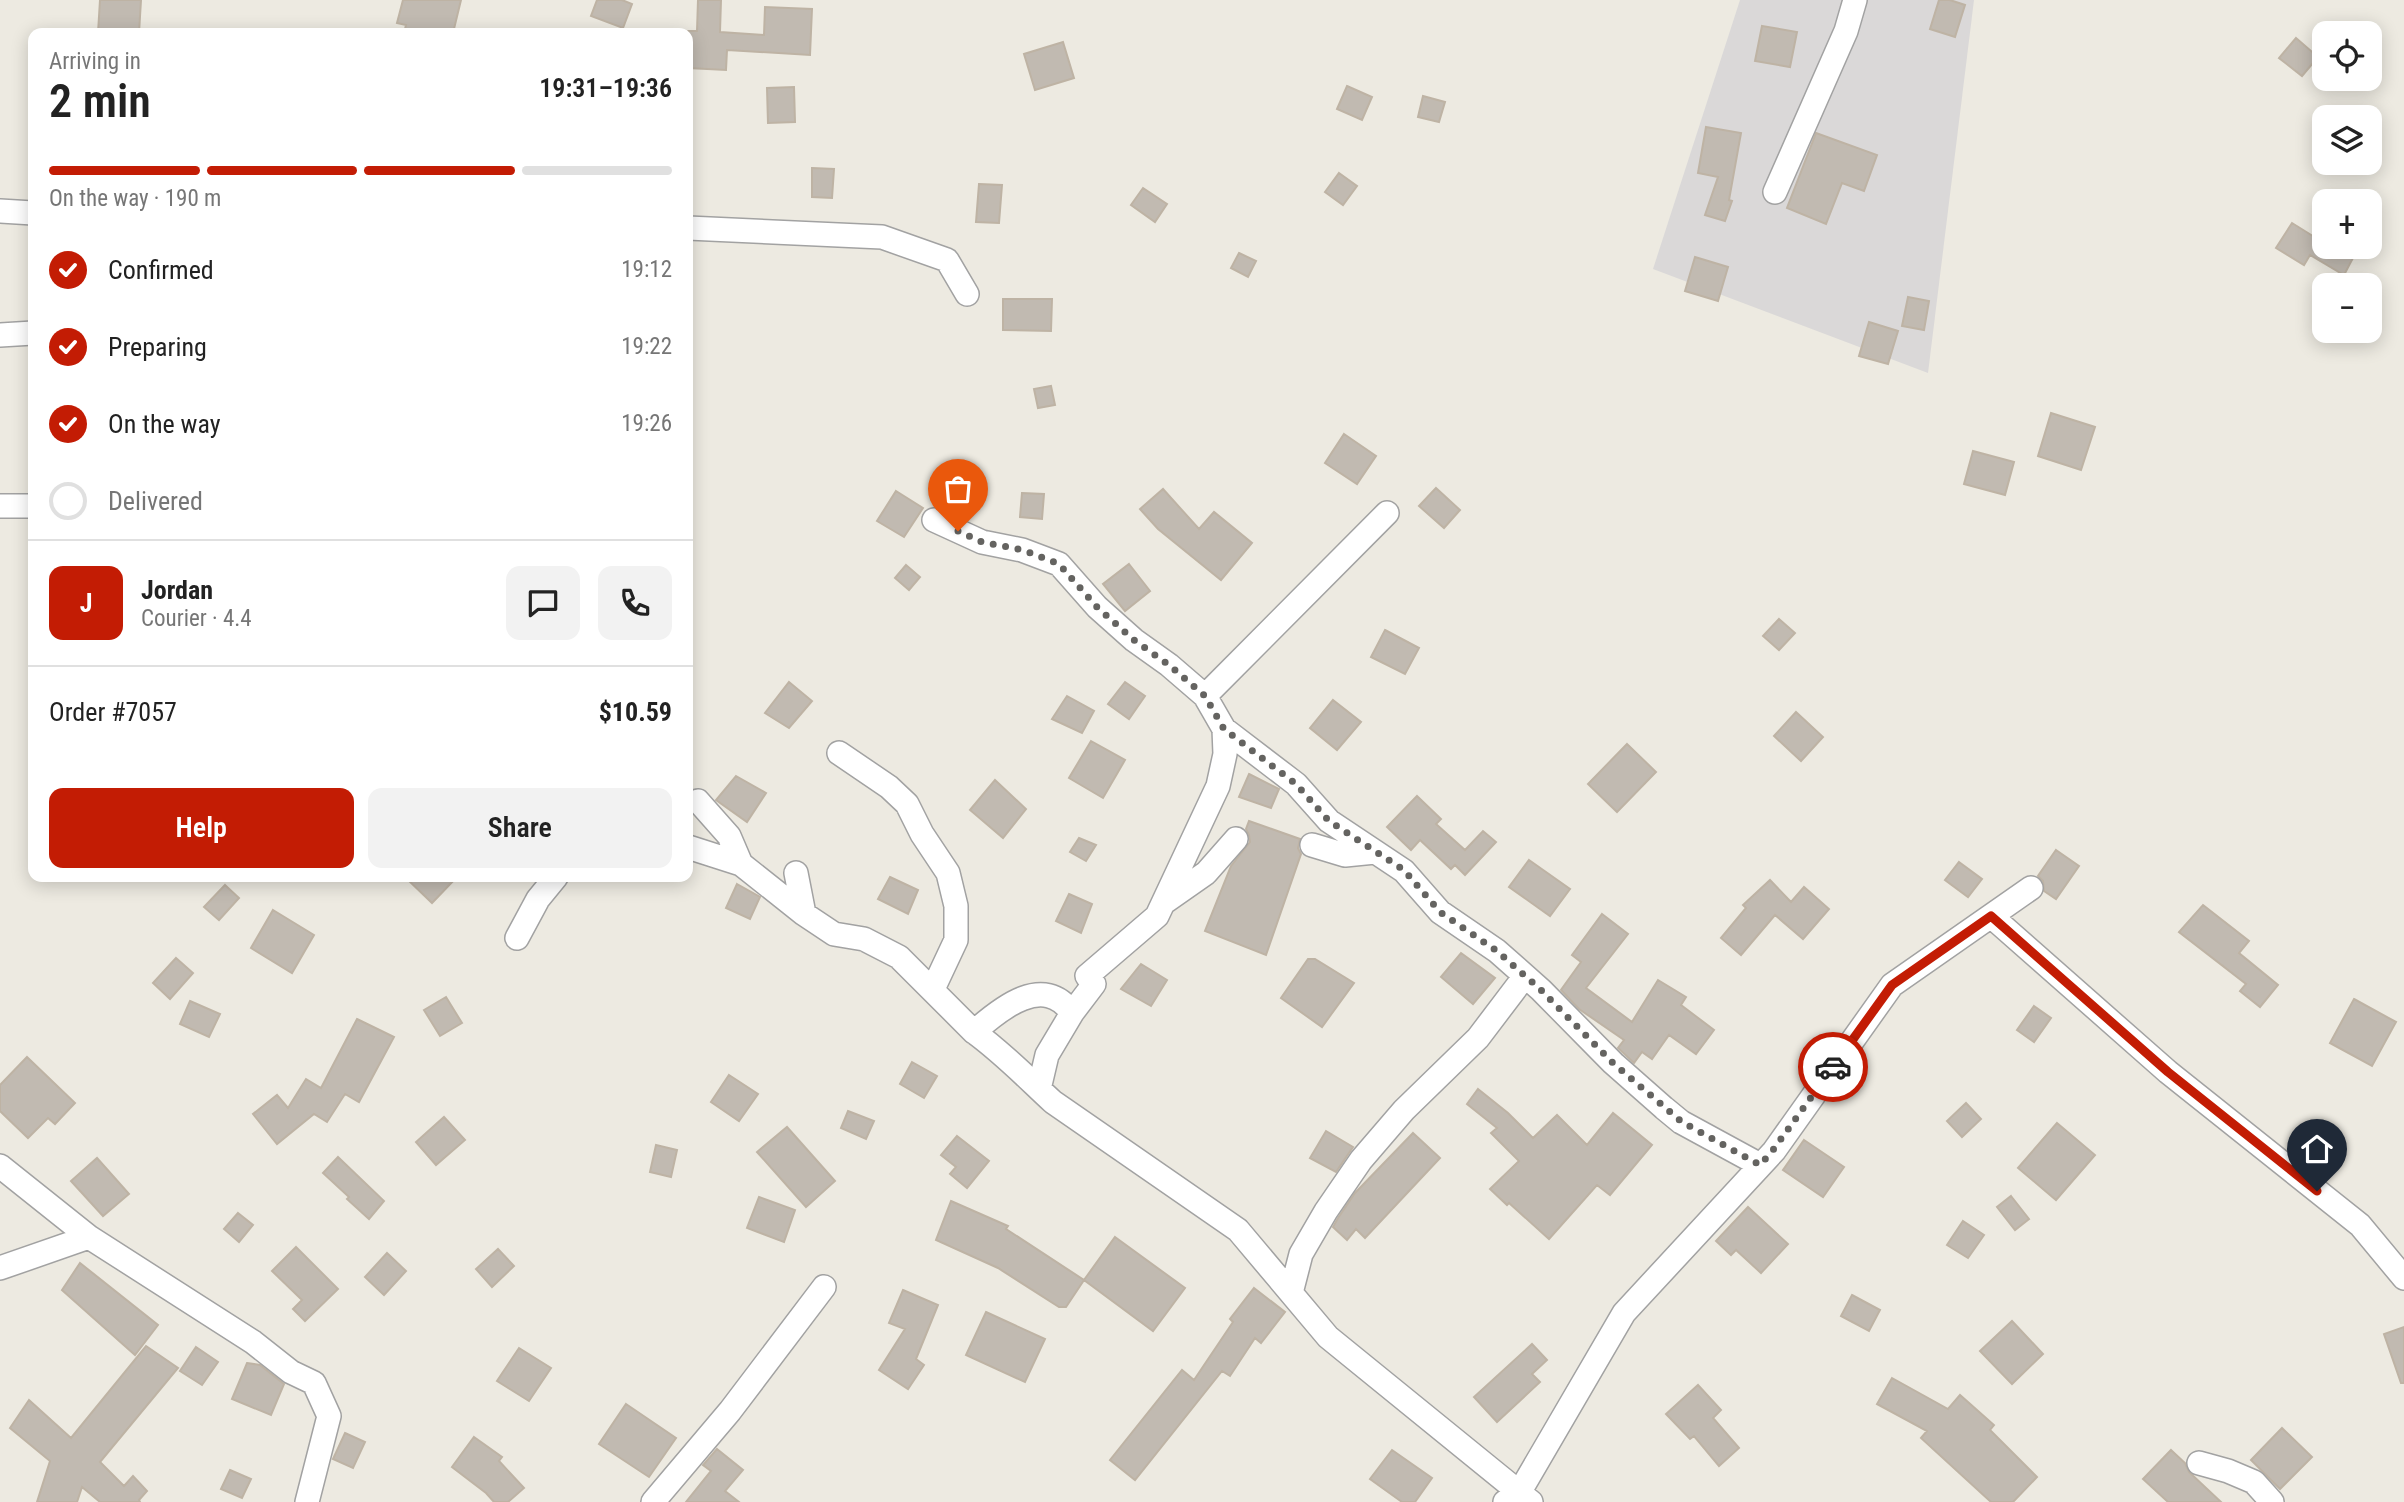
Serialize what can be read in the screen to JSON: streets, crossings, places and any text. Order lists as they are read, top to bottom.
{
  "page": {
    "map_buttons": ["+", "−"],
    "heading": ["2 min", "Arriving in", "19:31–19:36"],
    "panel": [
      "Jordan",
      "Courier · 4.4",
      "Order #7057",
      "$10.59"
    ],
    "bar": "On the way · 190 m",
    "list": [
      ["Confirmed", "19:12"],
      ["Preparing", "19:22"],
      ["On the way", "19:26"],
      "Delivered"
    ],
    "round": "J",
    "buttons": ["Help", "Share"]
  }
}
